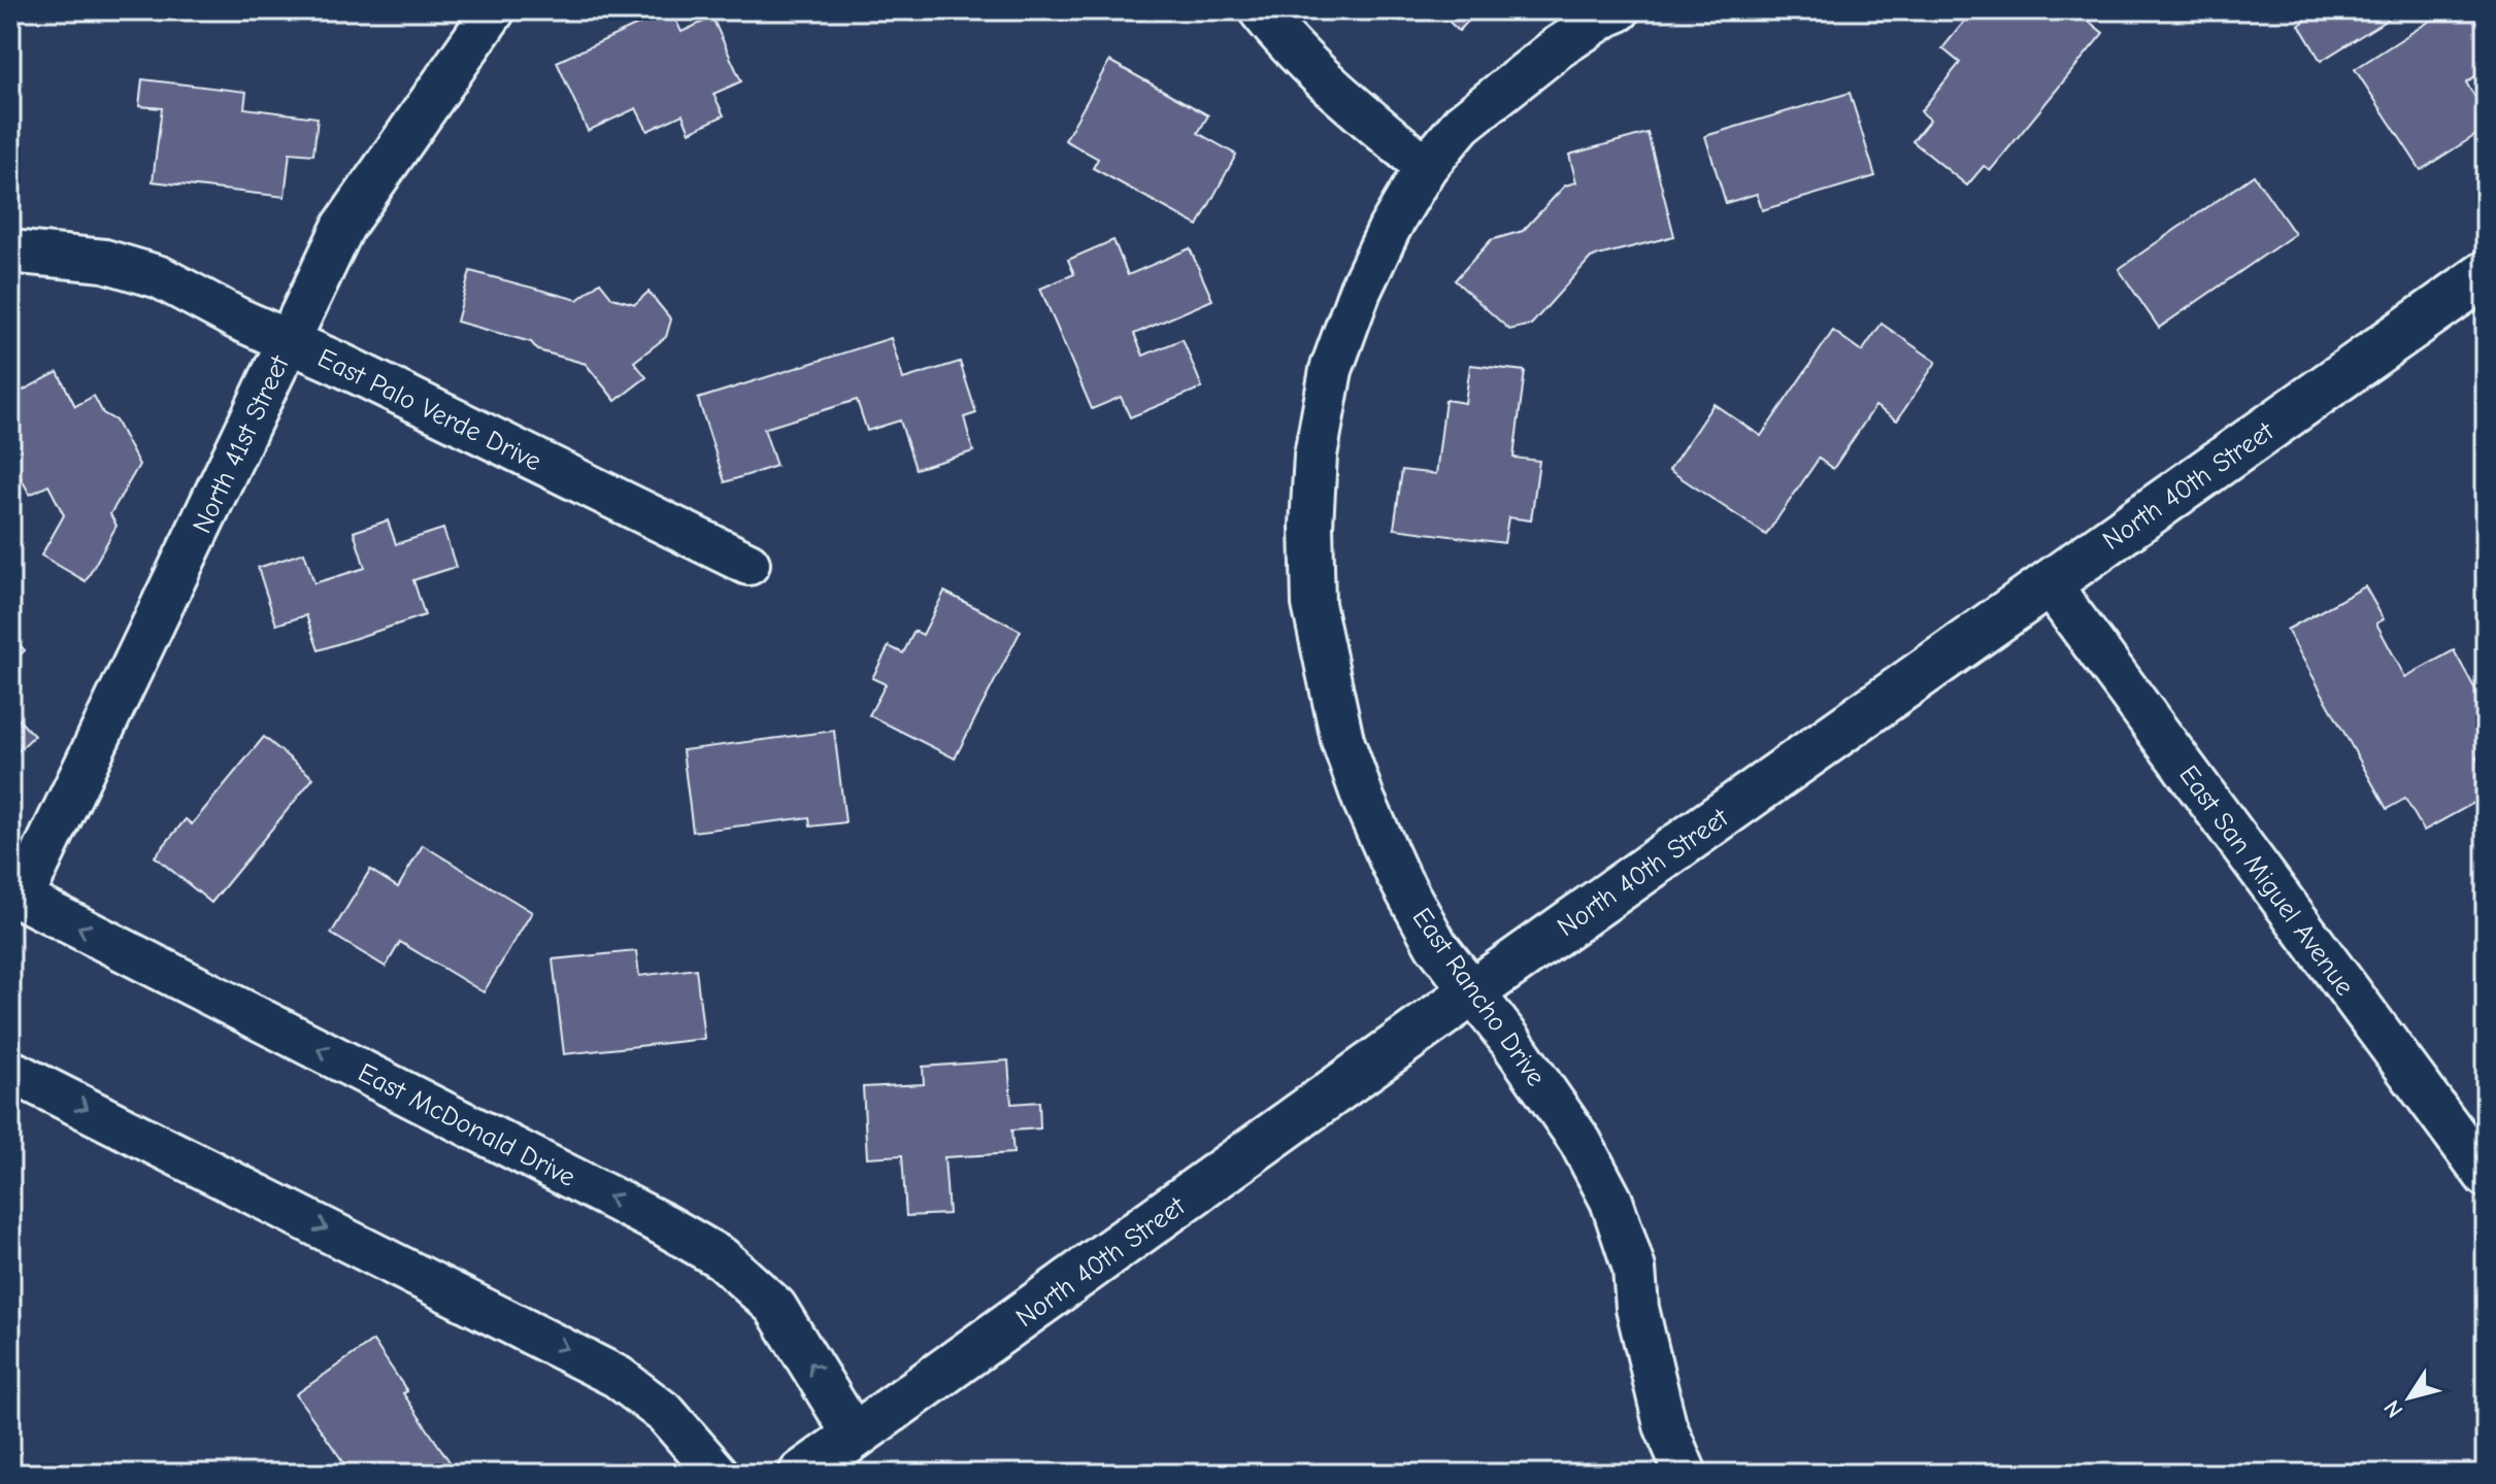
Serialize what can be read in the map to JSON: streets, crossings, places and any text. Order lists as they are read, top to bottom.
{
  "streets": {
    "street": [
      "East Palo Verde Drive",
      "North 41st Street",
      "North 40th Street",
      "East San Miguel Avenue",
      "East Rancho Drive",
      "East McDonald Drive"
    ]
  },
  "crossings": [
    ["East Palo Verde Drive", "North 41st Street"],
    ["North 41st Street", "East McDonald Drive"],
    ["North 40th Street", "East San Miguel Avenue"],
    ["North 40th Street", "East Rancho Drive"],
    ["North 40th Street", "East McDonald Drive"]
  ],
  "north": "bottom left"
}
